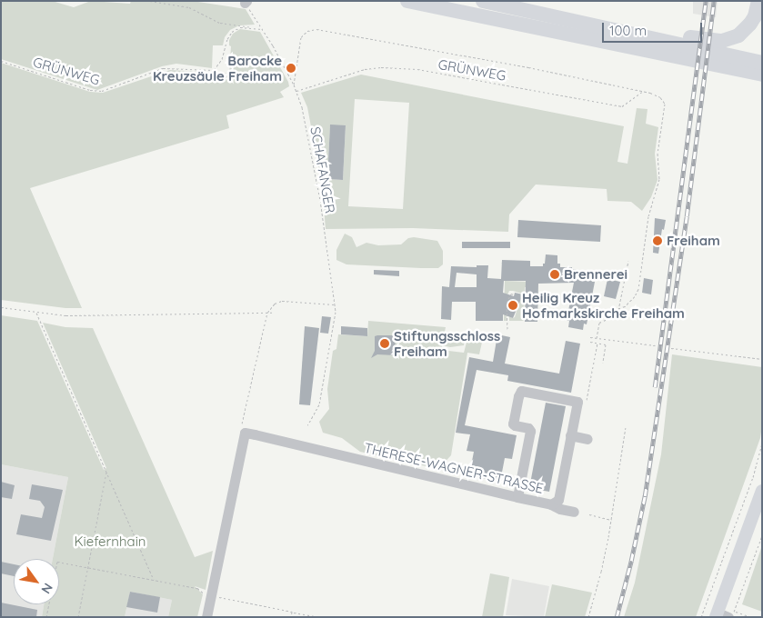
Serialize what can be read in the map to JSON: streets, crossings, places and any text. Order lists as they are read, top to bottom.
{
  "streets": {
    "street": ["THERESE-WAGNER-STRASSE"],
    "path": ["GRÜNWEG", "SCHAFANGER"]
  },
  "crossings": [
    ["GRÜNWEG", "SCHAFANGER"]
  ],
  "parks": ["Kiefernhain"],
  "places": [
    "Barocke Kreuzsäule Freiham",
    "Freiham",
    "Brennerei",
    "Heilig Kreuz Hofmarkskirche Freiham",
    "Stiftungsschloss Freiham"
  ],
  "scale_bar": "100 m",
  "north": "bottom right"
}
